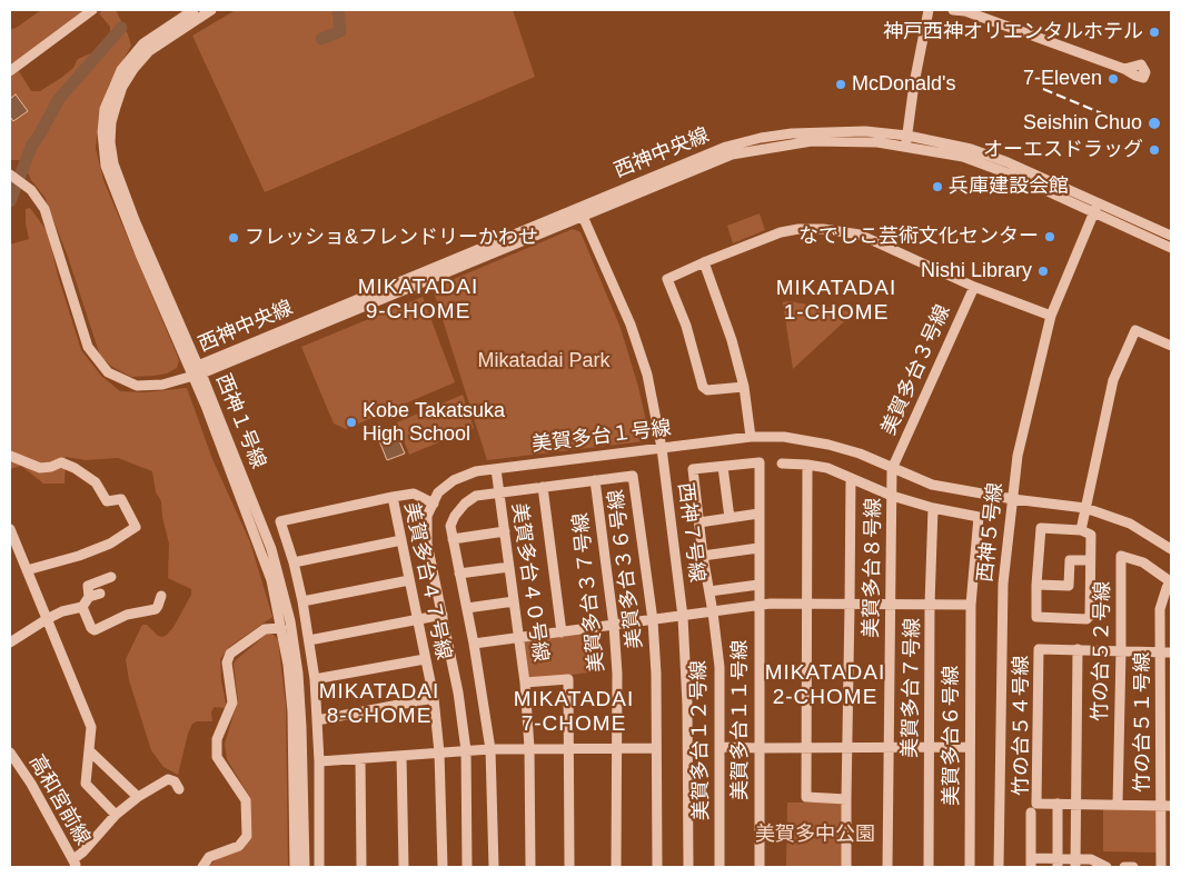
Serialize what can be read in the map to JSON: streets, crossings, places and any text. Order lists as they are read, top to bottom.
{
  "streets": {
    "street": [
      "西神中央線",
      "美賀多台３号線",
      "西神１号線",
      "美賀多台１号線",
      "西神７号線",
      "西神５号線",
      "美賀多台８号線",
      "美賀多台３６号線",
      "美賀多台４７号線",
      "美賀多台４０号線",
      "美賀多台３７号線",
      "竹の台５２号線",
      "美賀多台７号線",
      "美賀多台１１号線",
      "竹の台５１号線",
      "竹の台５４号線",
      "美賀多台６号線",
      "美賀多台１２号線",
      "高和宮前線"
    ]
  },
  "crossings": [
    ["西神中央線", "西神１号線"],
    ["西神中央線", "西神７号線"],
    ["西神中央線", "西神５号線"],
    ["美賀多台３号線", "美賀多台１号線"],
    ["美賀多台３号線", "美賀多台８号線"],
    ["美賀多台１号線", "西神７号線"],
    ["美賀多台１号線", "西神５号線"],
    ["美賀多台１号線", "美賀多台８号線"],
    ["美賀多台１号線", "美賀多台４０号線"],
    ["美賀多台８号線", "美賀多台６号線"],
    ["美賀多台３６号線", "美賀多台４０号線"],
    ["美賀多台３６号線", "美賀多台３７号線"],
    ["竹の台５２号線", "竹の台５１号線"],
    ["竹の台５２号線", "竹の台５４号線"],
    ["美賀多台７号線", "美賀多台６号線"],
    ["美賀多台１１号線", "美賀多台１２号線"],
    ["竹の台５１号線", "竹の台５４号線"]
  ],
  "districts": [
    "MIKATADAI 9-CHOME",
    "MIKATADAI 1-CHOME",
    "MIKATADAI 2-CHOME",
    "MIKATADAI 8-CHOME",
    "MIKATADAI 7-CHOME"
  ],
  "parks": ["Mikatadai Park", "美賀多中公園"],
  "places": [
    "神戸西神オリエンタルホテル",
    "7-Eleven",
    "McDonald's",
    "Seishin Chuo",
    "オーエスドラッグ",
    "兵庫建設会館",
    "なでしこ芸術文化センター",
    "フレッショ&フレンドリーかわせ",
    "Nishi Library",
    "Kobe Takatsuka High School"
  ]
}
